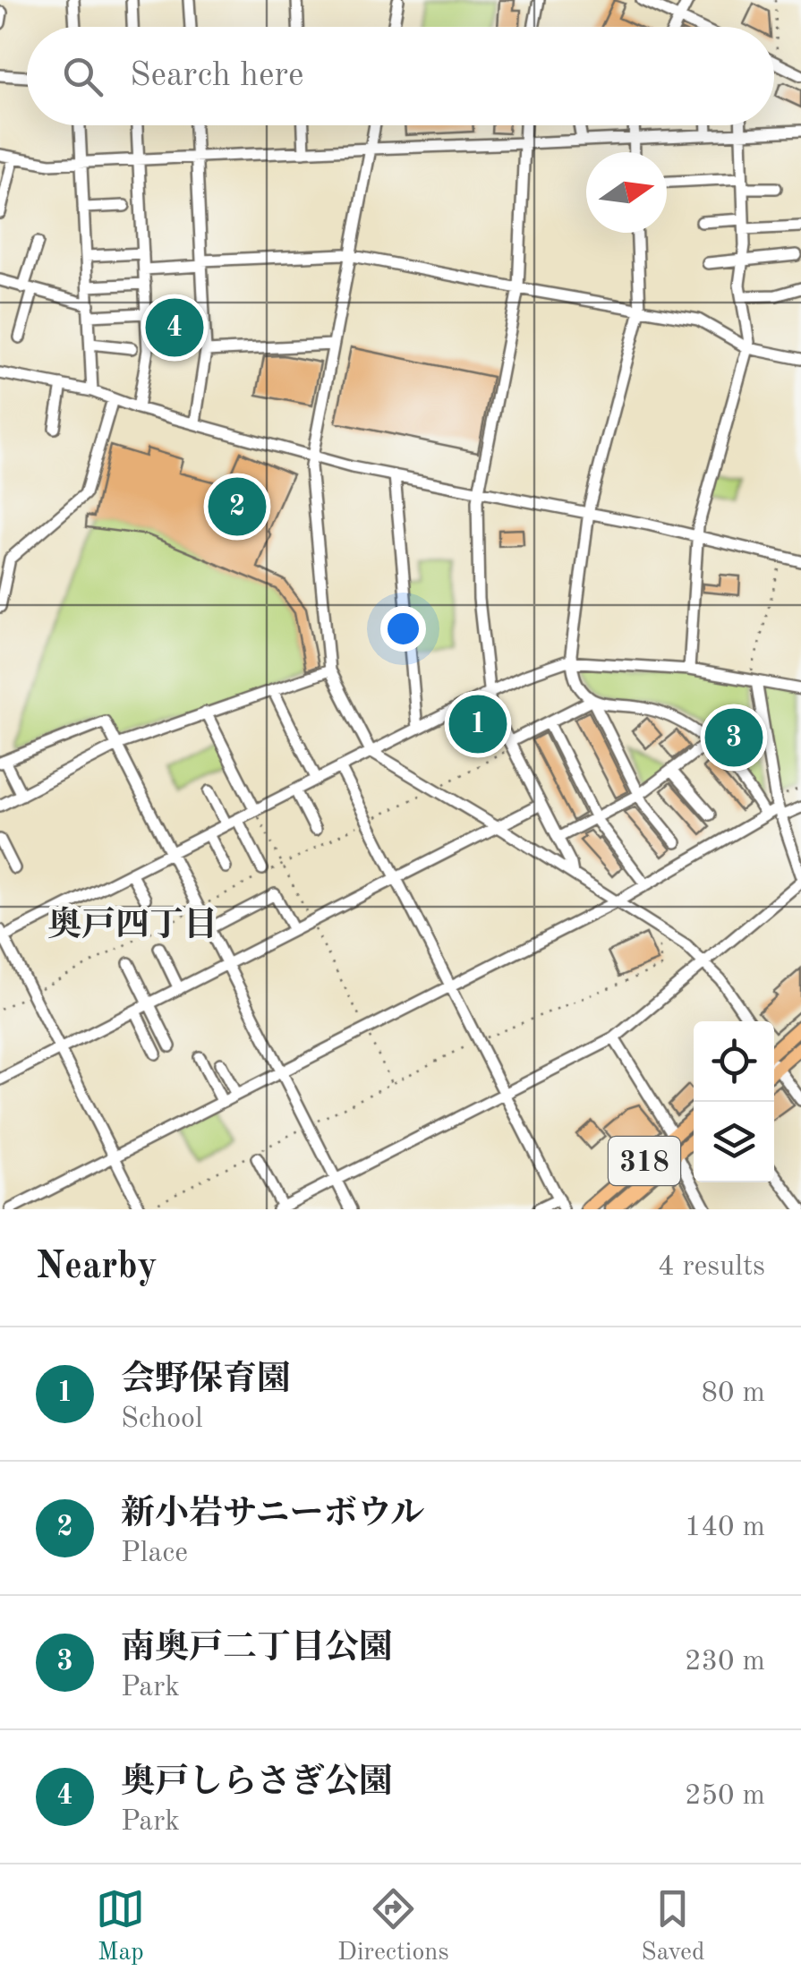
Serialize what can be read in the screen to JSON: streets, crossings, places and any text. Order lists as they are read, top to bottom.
{
  "streets": {
    "main road": ["318"]
  },
  "districts": ["奥戸四丁目"],
  "north": "right",
  "page": {
    "search": "Search here",
    "pins": [
      "4",
      "2",
      "1",
      "3"
    ],
    "heading": ["Nearby", "4 results"],
    "list": [
      {
        "mark": "1",
        "name": "会野保育園",
        "note": "School",
        "value": "80 m"
      },
      {
        "mark": "2",
        "name": "新小岩サニーボウル",
        "note": "Place",
        "value": "140 m"
      },
      {
        "mark": "3",
        "name": "南奥戸二丁目公園",
        "note": "Park",
        "value": "230 m"
      },
      {
        "mark": "4",
        "name": "奥戸しらさぎ公園",
        "note": "Park",
        "value": "250 m"
      }
    ],
    "nav": ["Map", "Directions", "Saved"]
  }
}
